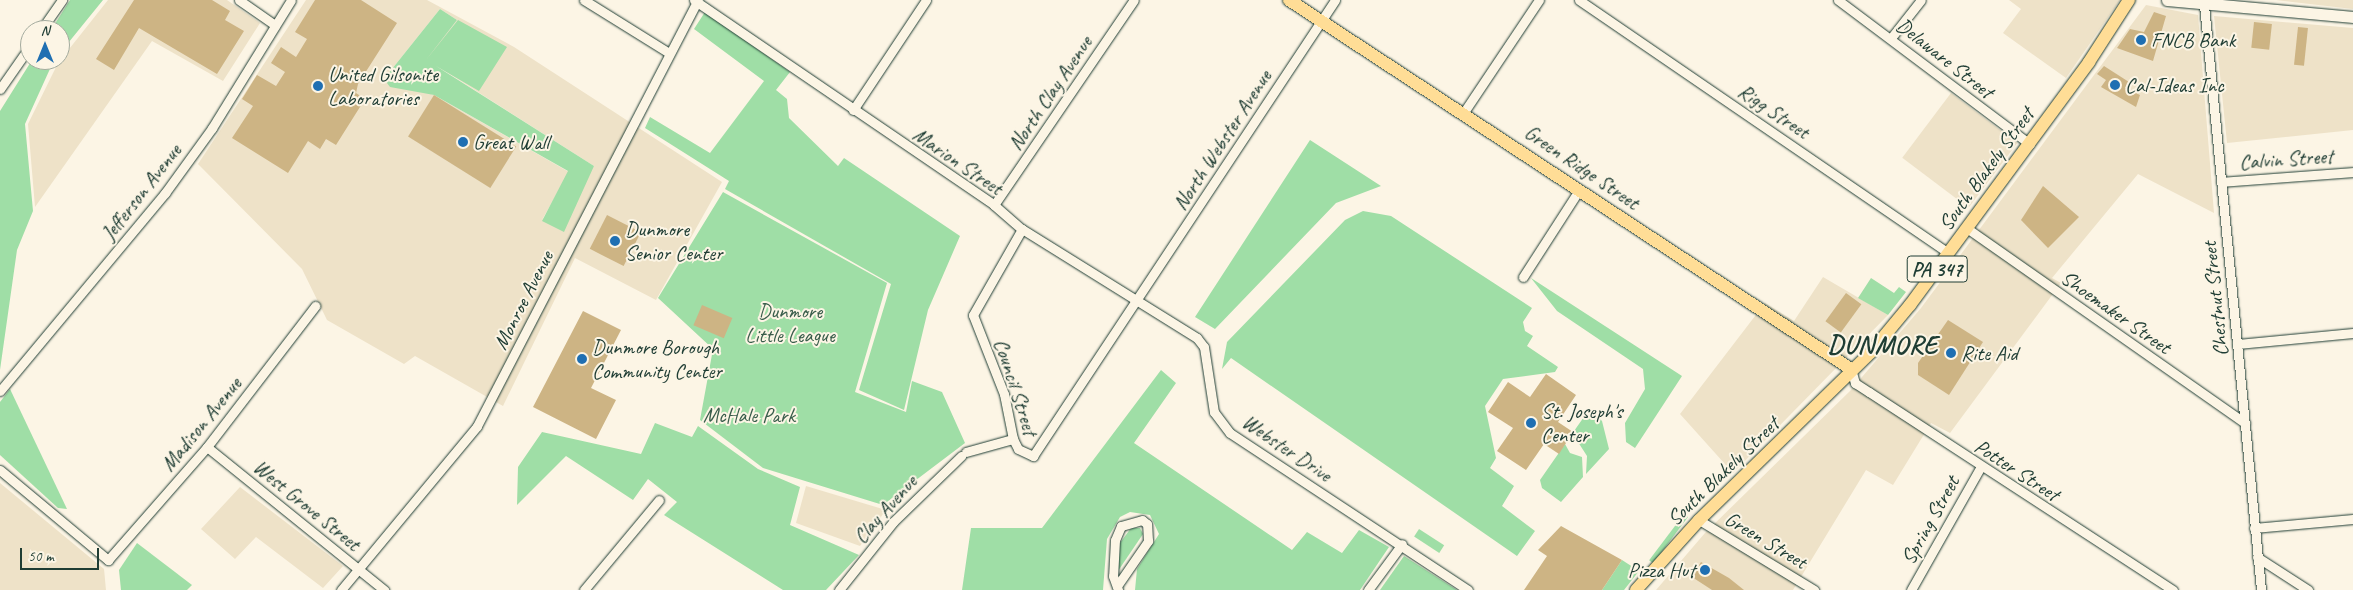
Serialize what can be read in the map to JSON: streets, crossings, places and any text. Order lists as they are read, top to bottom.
{
  "streets": {
    "main road": ["Green Ridge Street", "South Blakely Street", "PA 347"],
    "street": [
      "Delaware Street",
      "North Clay Avenue",
      "Rigg Street",
      "North Webster Avenue",
      "Calvin Street",
      "Marion Street",
      "Jefferson Avenue",
      "Chestnut Street",
      "Monroe Avenue",
      "Shoemaker Street",
      "Council Street",
      "Madison Avenue",
      "Webster Drive",
      "Potter Street",
      "West Grove Street",
      "Clay Avenue",
      "Spring Street",
      "Green Street"
    ]
  },
  "crossings": [
    ["Delaware Street", "South Blakely Street"],
    ["North Clay Avenue", "Marion Street"],
    ["Rigg Street", "South Blakely Street"],
    ["North Webster Avenue", "Marion Street"],
    ["North Webster Avenue", "Green Ridge Street"],
    ["North Webster Avenue", "Council Street"],
    ["Calvin Street", "Chestnut Street"],
    ["Marion Street", "Monroe Avenue"],
    ["Marion Street", "Council Street"],
    ["Marion Street", "Webster Drive"],
    ["Green Ridge Street", "South Blakely Street"],
    ["Green Ridge Street", "Potter Street"],
    ["South Blakely Street", "Shoemaker Street"],
    ["South Blakely Street", "Potter Street"],
    ["South Blakely Street", "Green Street"],
    ["Chestnut Street", "Shoemaker Street"],
    ["Monroe Avenue", "West Grove Street"],
    ["Council Street", "Clay Avenue"],
    ["Madison Avenue", "West Grove Street"],
    ["Potter Street", "Spring Street"]
  ],
  "districts": ["DUNMORE"],
  "parks": ["Dunmore Little League", "McHale Park"],
  "places": [
    "FNCB Bank",
    "Cal-Ideas Inc",
    "United Gilsonite Laboratories",
    "Great Wall",
    "Dunmore Senior Center",
    "Rite Aid",
    "Dunmore Borough Community Center",
    "St. Joseph's Center",
    "Pizza Hut"
  ],
  "scale_bar": "50 m",
  "north": "top"
}
